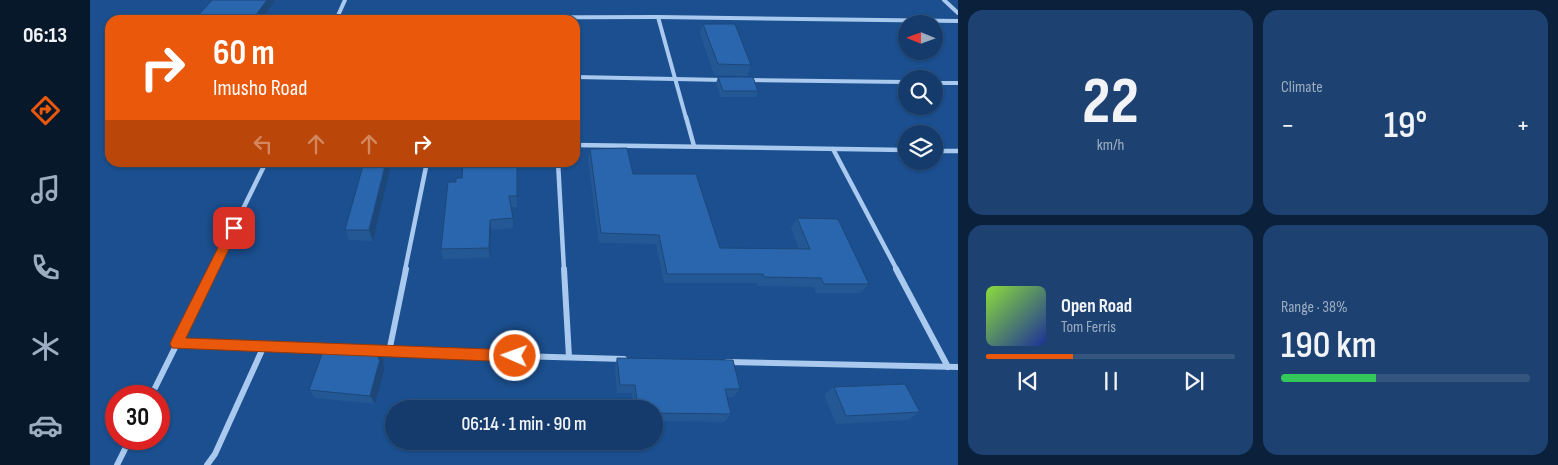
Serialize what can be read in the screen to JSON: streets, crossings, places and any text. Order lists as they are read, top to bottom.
{
  "north": "left",
  "page": {
    "tabs": "06:13",
    "tile": [
      ["22", "km/h"],
      "Climate",
      ["Range · 38%", "190 km"]
    ],
    "turn": ["60 m", "Imusho Road"],
    "heat": ["−", "19°", "+"],
    "song": ["Open Road", "Tom Ferris"],
    "limit": "30",
    "trip": "06:14 · 1 min · 90 m"
  }
}
